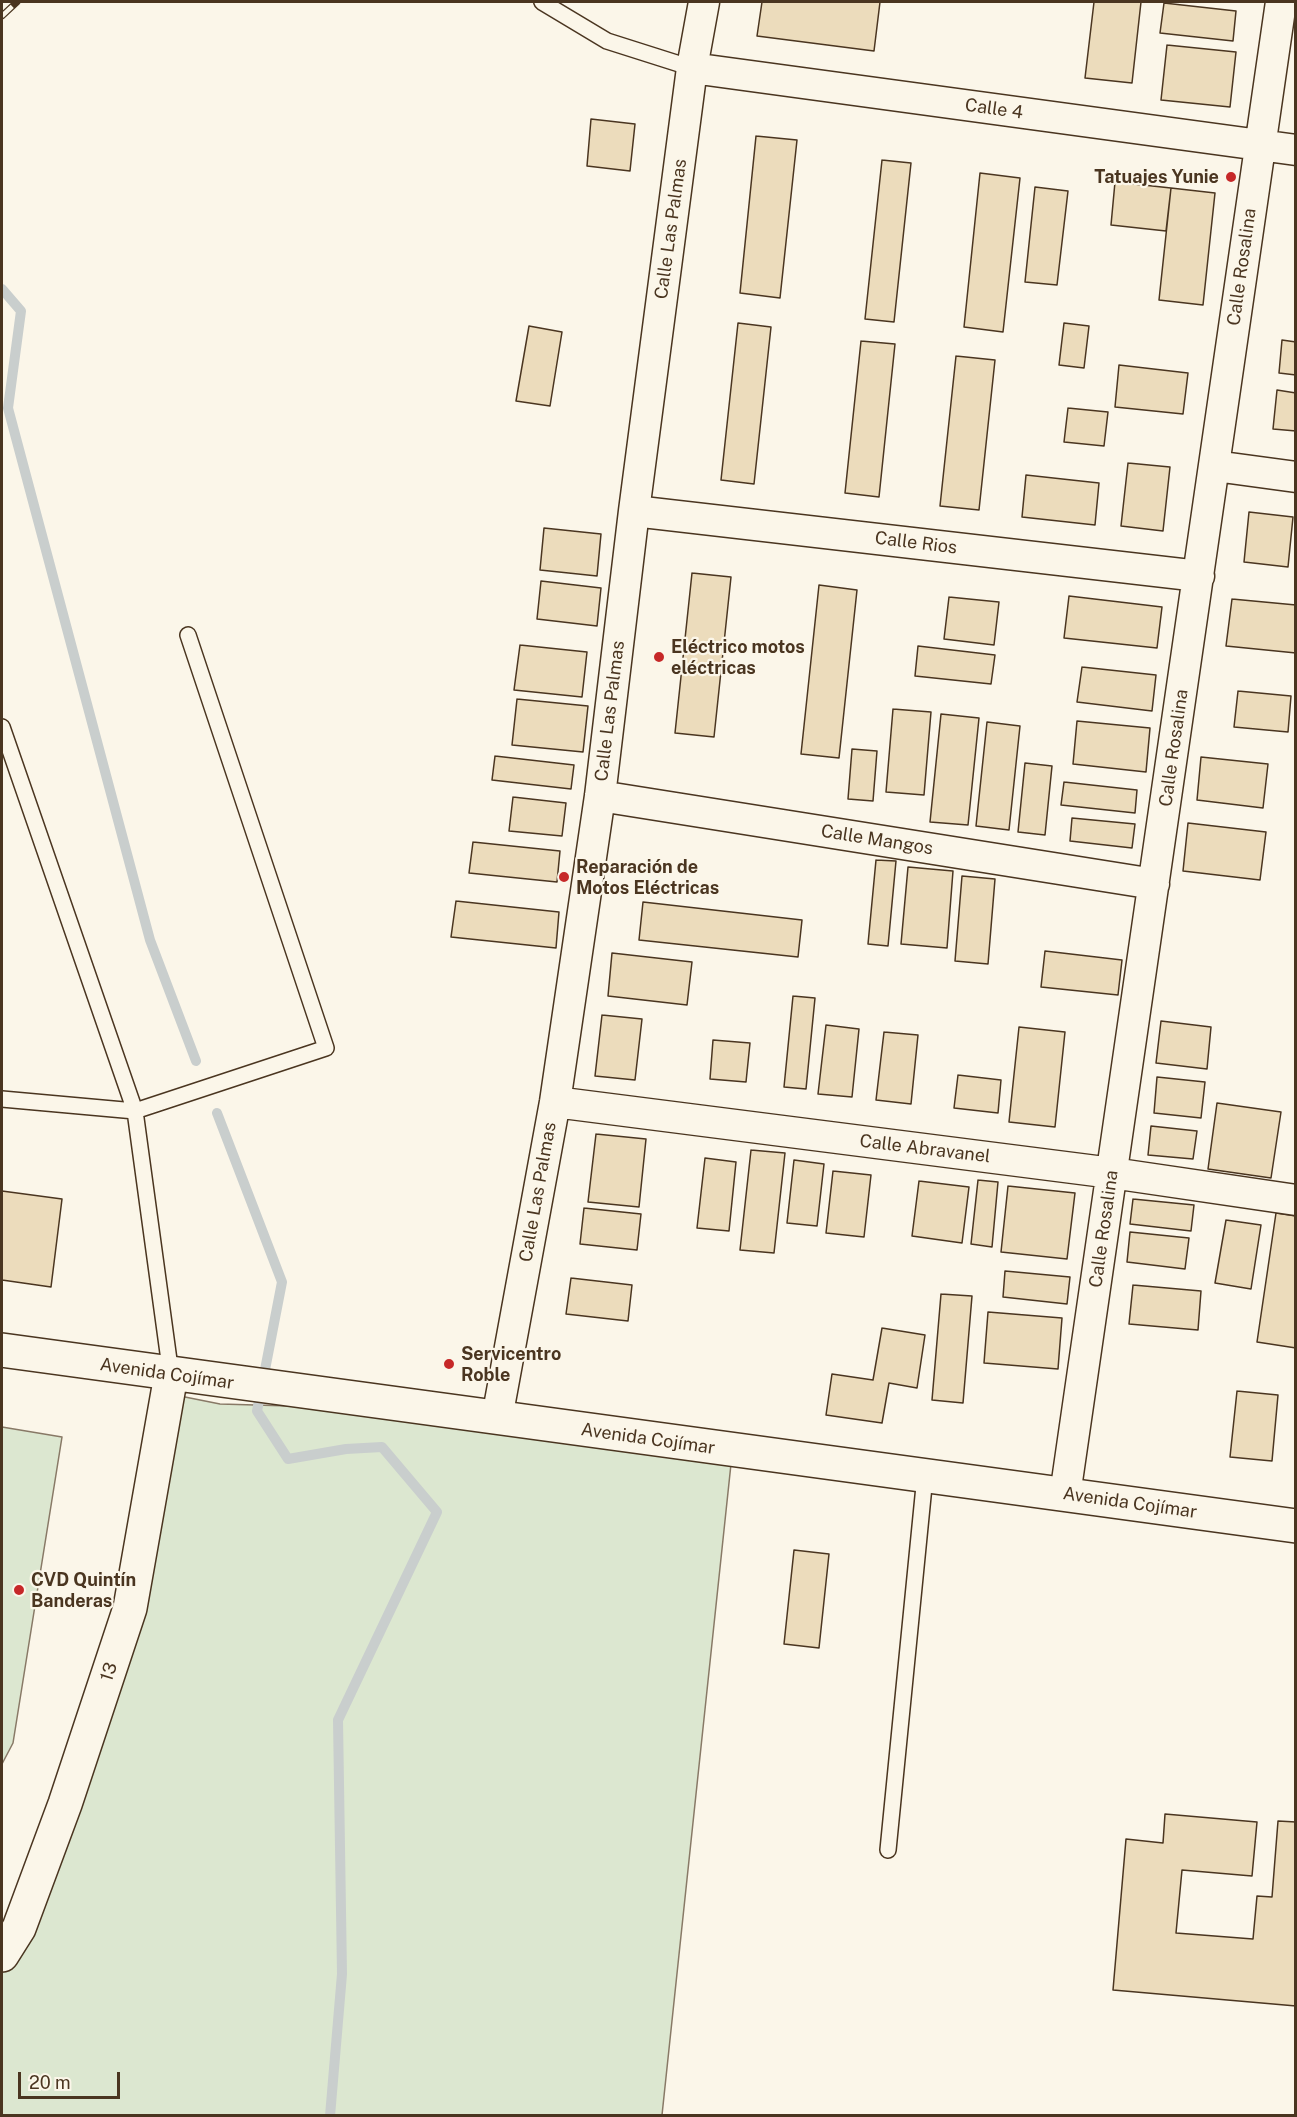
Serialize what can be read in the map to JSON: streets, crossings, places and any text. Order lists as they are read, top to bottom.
{
  "streets": {
    "main road": ["Avenida Cojímar", "13"],
    "street": [
      "Calle 4",
      "Calle Las Palmas",
      "Calle Rosalina",
      "Calle Rios",
      "Calle Mangos",
      "Calle Abravanel"
    ]
  },
  "crossings": [
    ["Calle 4", "Calle Las Palmas"],
    ["Calle 4", "Calle Rosalina"],
    ["Calle Las Palmas", "Calle Rios"],
    ["Calle Las Palmas", "Calle Mangos"],
    ["Calle Las Palmas", "Calle Abravanel"],
    ["Calle Las Palmas", "Avenida Cojímar"],
    ["Calle Rosalina", "Calle Rios"],
    ["Calle Rosalina", "Calle Mangos"],
    ["Calle Rosalina", "Calle Abravanel"],
    ["Calle Rosalina", "Avenida Cojímar"],
    ["Avenida Cojímar", "13"]
  ],
  "places": [
    "Tatuajes Yunie",
    "Eléctrico motos eléctricas",
    "Reparación de Motos Eléctricas",
    "Servicentro Roble",
    "CVD Quintín Banderas"
  ],
  "scale_bar": "20 m"
}
